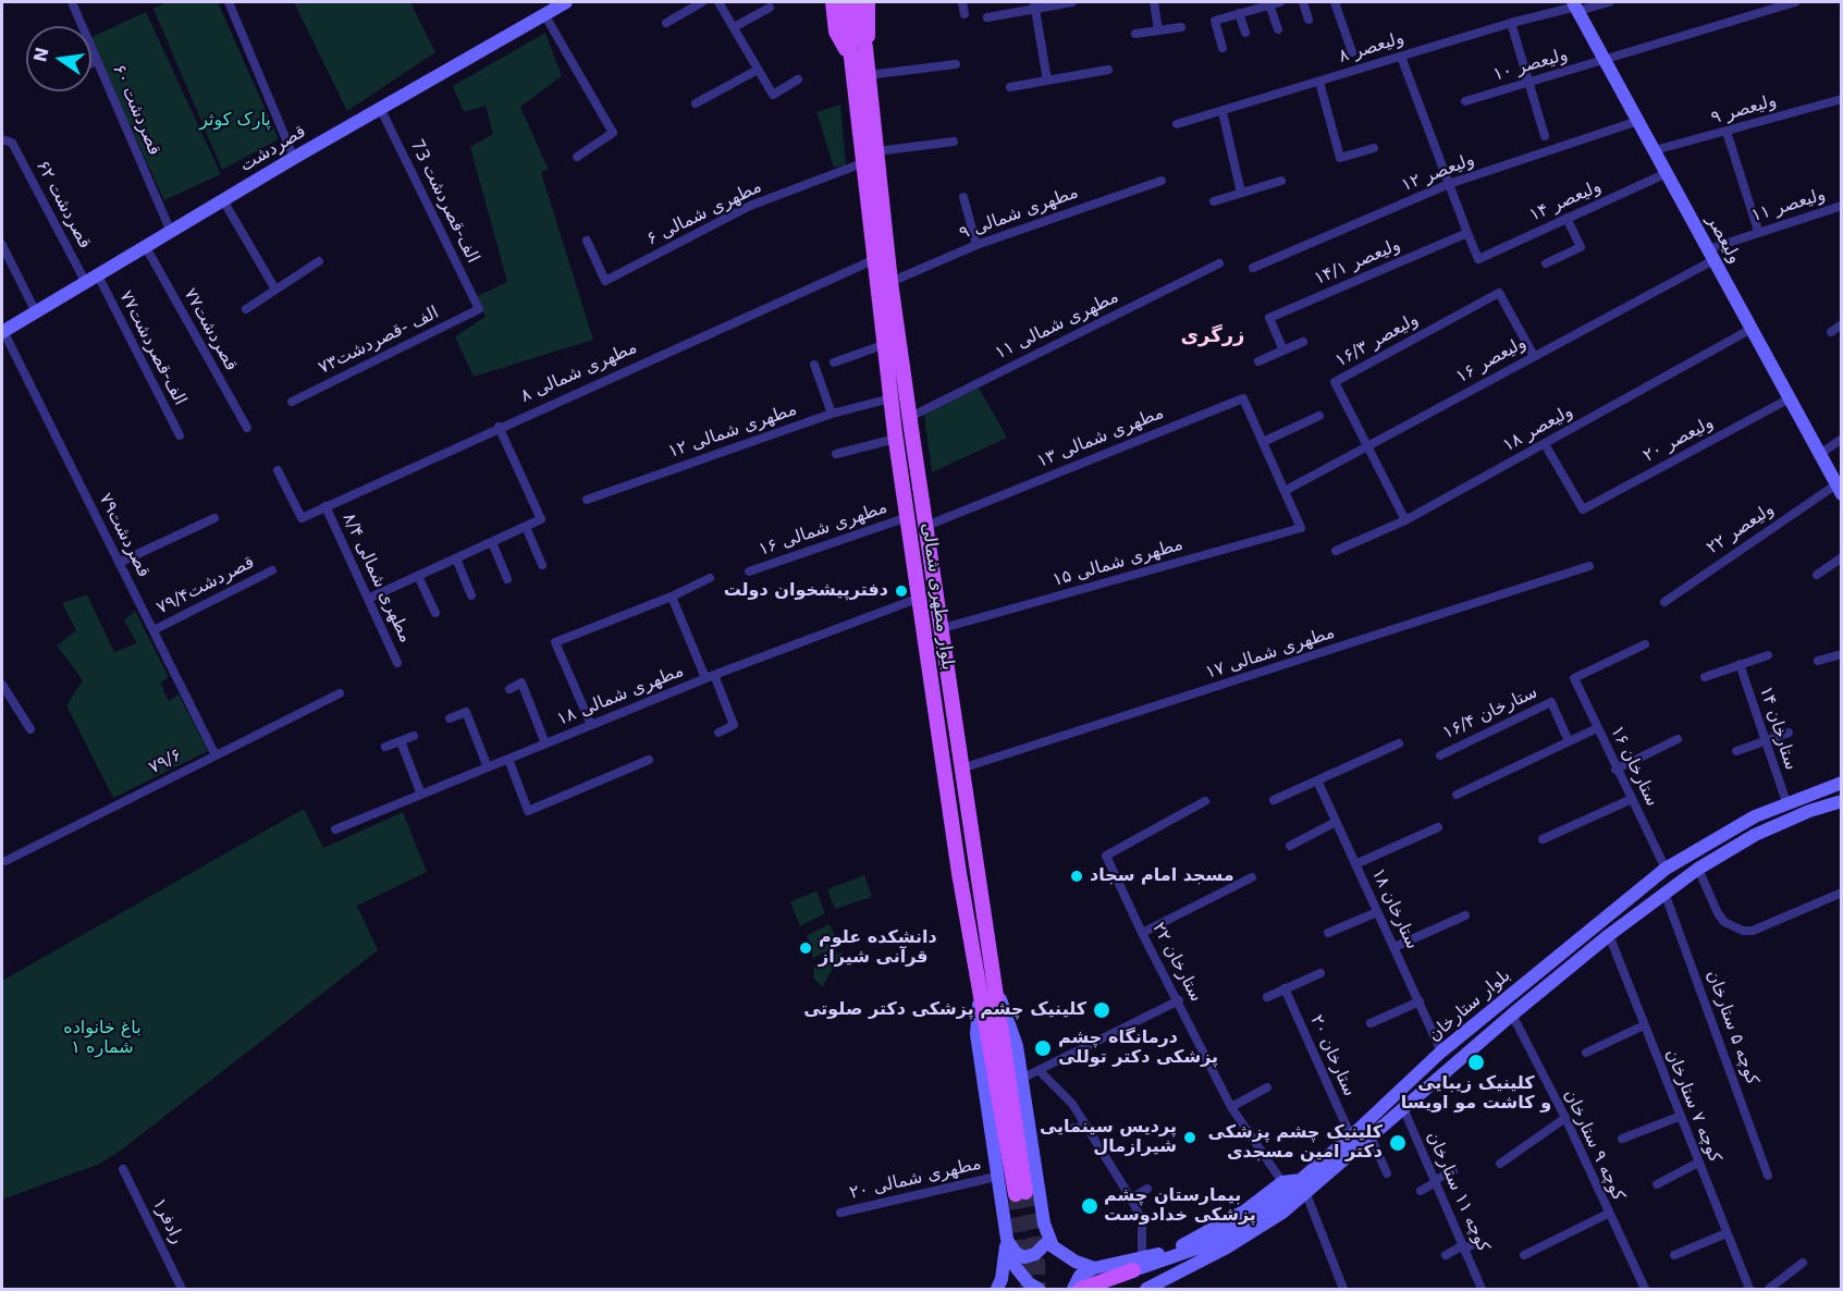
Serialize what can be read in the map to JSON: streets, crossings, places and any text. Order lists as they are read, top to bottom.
{
  "streets": {
    "main road": [
      "قصردشت",
      "ولیعصر",
      "بلوار مطهرى شمالى",
      "بلوار ستارخان"
    ],
    "street": [
      "۸ ولیعصر",
      "۱۰ ولیعصر",
      "۶۰ قصردشت",
      "۹ ولیعصر",
      "۱۲ ولیعصر",
      "73 الف-قصردشت",
      "۱۴ ولیعصر",
      "قصردشت ۶۲",
      "۱۱ ولیعصر",
      "۶ مطهری شمالی",
      "۹ مطهری شمالی",
      "۱۴/۱ ولیعصر",
      "۱۱ مطهری شمالی",
      "قصردشت۷۷",
      "الف -قصردشت۷۳",
      "۱۶/۳ ولیعصر",
      "۷۷الف-قصردشت",
      "۱۶ ولیعصر",
      "۸ مطهری شمالی",
      "۱۸ ولیعصر",
      "۱۲ مطهری شمالی",
      "۱۳ مطهری شمالی",
      "۲۰ ولیعصر",
      "۱۶ مطهری شمالی",
      "۲۲ ولیعصر",
      "قصردشت۷۹",
      "۱۵ مطهری شمالی",
      "۸/۴ مطهری شمالی",
      "قصردشت۷۹/۴",
      "۱۷ مطهری شمالی",
      "۱۸ مطهری شمالی",
      "۱۶/۴ ستارخان",
      "۱۴ ستارخان",
      "۷۹/۶",
      "۱۶ ستارخان",
      "۱۸ ستارخان",
      "۲۲ ستارخان",
      "کوچه ۵ ستارخان",
      "۲۰ ستارخان",
      "کوچه ۷ ستارخان",
      "کوچه ۹ ستارخان",
      "۲۰ مطهری شمالی",
      "کوچه ۱۱ ستارخان",
      "رادفر۱"
    ]
  },
  "crossings": [
    ["۸ ولیعصر", "ولیعصر"],
    ["۱۰ ولیعصر", "ولیعصر"],
    ["۶۰ قصردشت", "قصردشت"],
    ["۹ ولیعصر", "ولیعصر"],
    ["قصردشت", "73 الف-قصردشت"],
    ["قصردشت", "قصردشت ۶۲"],
    ["قصردشت", "قصردشت۷۷"],
    ["قصردشت", "۷۷الف-قصردشت"],
    ["قصردشت", "قصردشت۷۹"],
    ["۱۲ ولیعصر", "ولیعصر"],
    ["73 الف-قصردشت", "الف -قصردشت۷۳"],
    ["۱۴ ولیعصر", "ولیعصر"],
    ["۱۴ ولیعصر", "۱۴/۱ ولیعصر"],
    ["قصردشت ۶۲", "۷۷الف-قصردشت"],
    ["۱۱ ولیعصر", "ولیعصر"],
    ["۱۱ ولیعصر", "۱۶ ولیعصر"],
    ["۶ مطهری شمالی", "بلوار مطهرى شمالى"],
    ["۹ مطهری شمالی", "بلوار مطهرى شمالى"],
    ["ولیعصر", "۱۶ ولیعصر"],
    ["ولیعصر", "۱۸ ولیعصر"],
    ["ولیعصر", "۲۰ ولیعصر"],
    ["ولیعصر", "۲۲ ولیعصر"],
    ["۱۱ مطهری شمالی", "بلوار مطهرى شمالى"],
    ["۱۶/۳ ولیعصر", "۱۶ ولیعصر"],
    ["۱۶ ولیعصر", "۱۵ مطهری شمالی"],
    ["۸ مطهری شمالی", "۸/۴ مطهری شمالی"],
    ["۸ مطهری شمالی", "بلوار مطهرى شمالى"],
    ["۱۸ ولیعصر", "۲۰ ولیعصر"],
    ["۱۲ مطهری شمالی", "بلوار مطهرى شمالى"],
    ["۱۳ مطهری شمالی", "بلوار مطهرى شمالى"],
    ["۱۶ مطهری شمالی", "بلوار مطهرى شمالى"],
    ["قصردشت۷۹", "قصردشت۷۹/۴"],
    ["قصردشت۷۹", "۷۹/۶"],
    ["۱۵ مطهری شمالی", "بلوار مطهرى شمالى"],
    ["بلوار مطهرى شمالى", "۱۷ مطهری شمالی"],
    ["بلوار مطهرى شمالى", "۱۸ مطهری شمالی"],
    ["۱۴ ستارخان", "بلوار ستارخان"],
    ["۱۶ ستارخان", "بلوار ستارخان"],
    ["۱۸ ستارخان", "بلوار ستارخان"],
    ["بلوار ستارخان", "کوچه ۵ ستارخان"],
    ["بلوار ستارخان", "۲۰ ستارخان"],
    ["بلوار ستارخان", "کوچه ۷ ستارخان"],
    ["بلوار ستارخان", "کوچه ۹ ستارخان"],
    ["بلوار ستارخان", "کوچه ۱۱ ستارخان"]
  ],
  "districts": ["زرگری"],
  "parks": ["پارک کوثر", "باغ خانواده شماره ۱"],
  "places": [
    "دفترپیشخوان دولت",
    "مسجد امام سجاد",
    "دانشکده علوم قرآنی شیراز",
    "کلینیک چشم پزشکی دکتر صلوتی",
    "درمانگاه چشم پزشكی دكتر توللی",
    "کلینیک زیبایی و کاشت مو اویسا",
    "پردیس سینمایی شیرازمال",
    "کلینیک چشم پزشکی دکتر امین مسجدی",
    "بیمارستان چشم پزشکی خدادوست"
  ],
  "north": "left"
}
